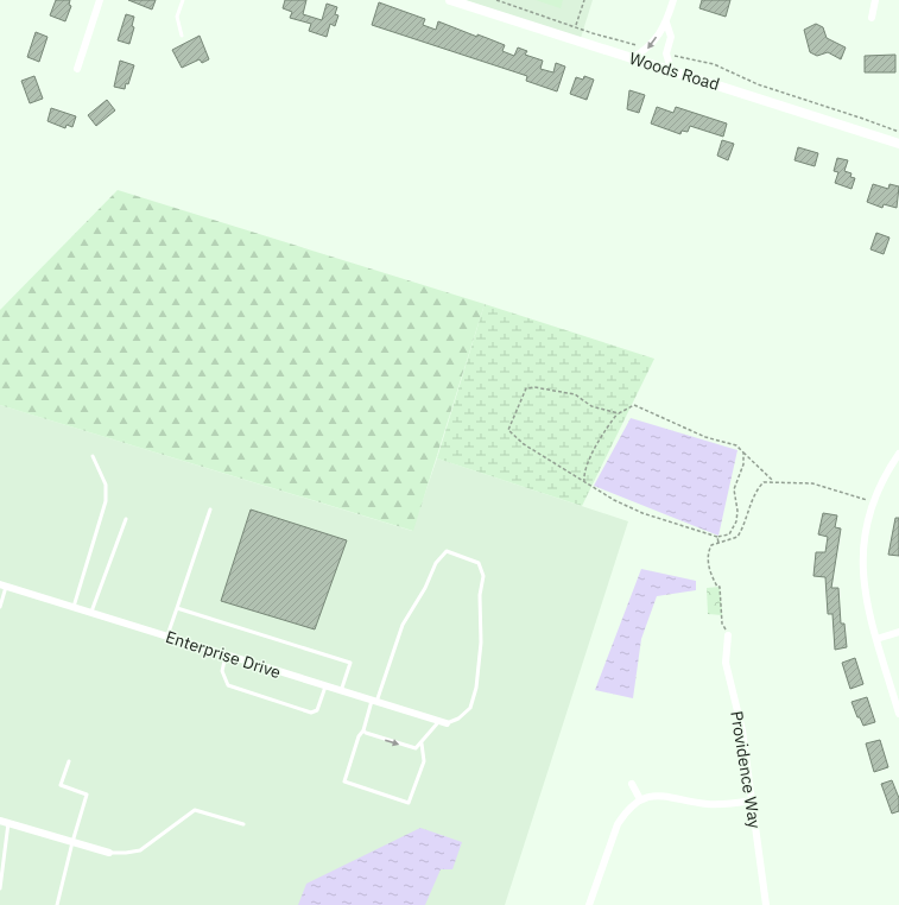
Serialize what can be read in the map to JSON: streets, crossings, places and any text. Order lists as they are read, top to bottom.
{
  "streets": {
    "street": ["Woods Road", "Enterprise Drive", "Providence Way"]
  }
}
